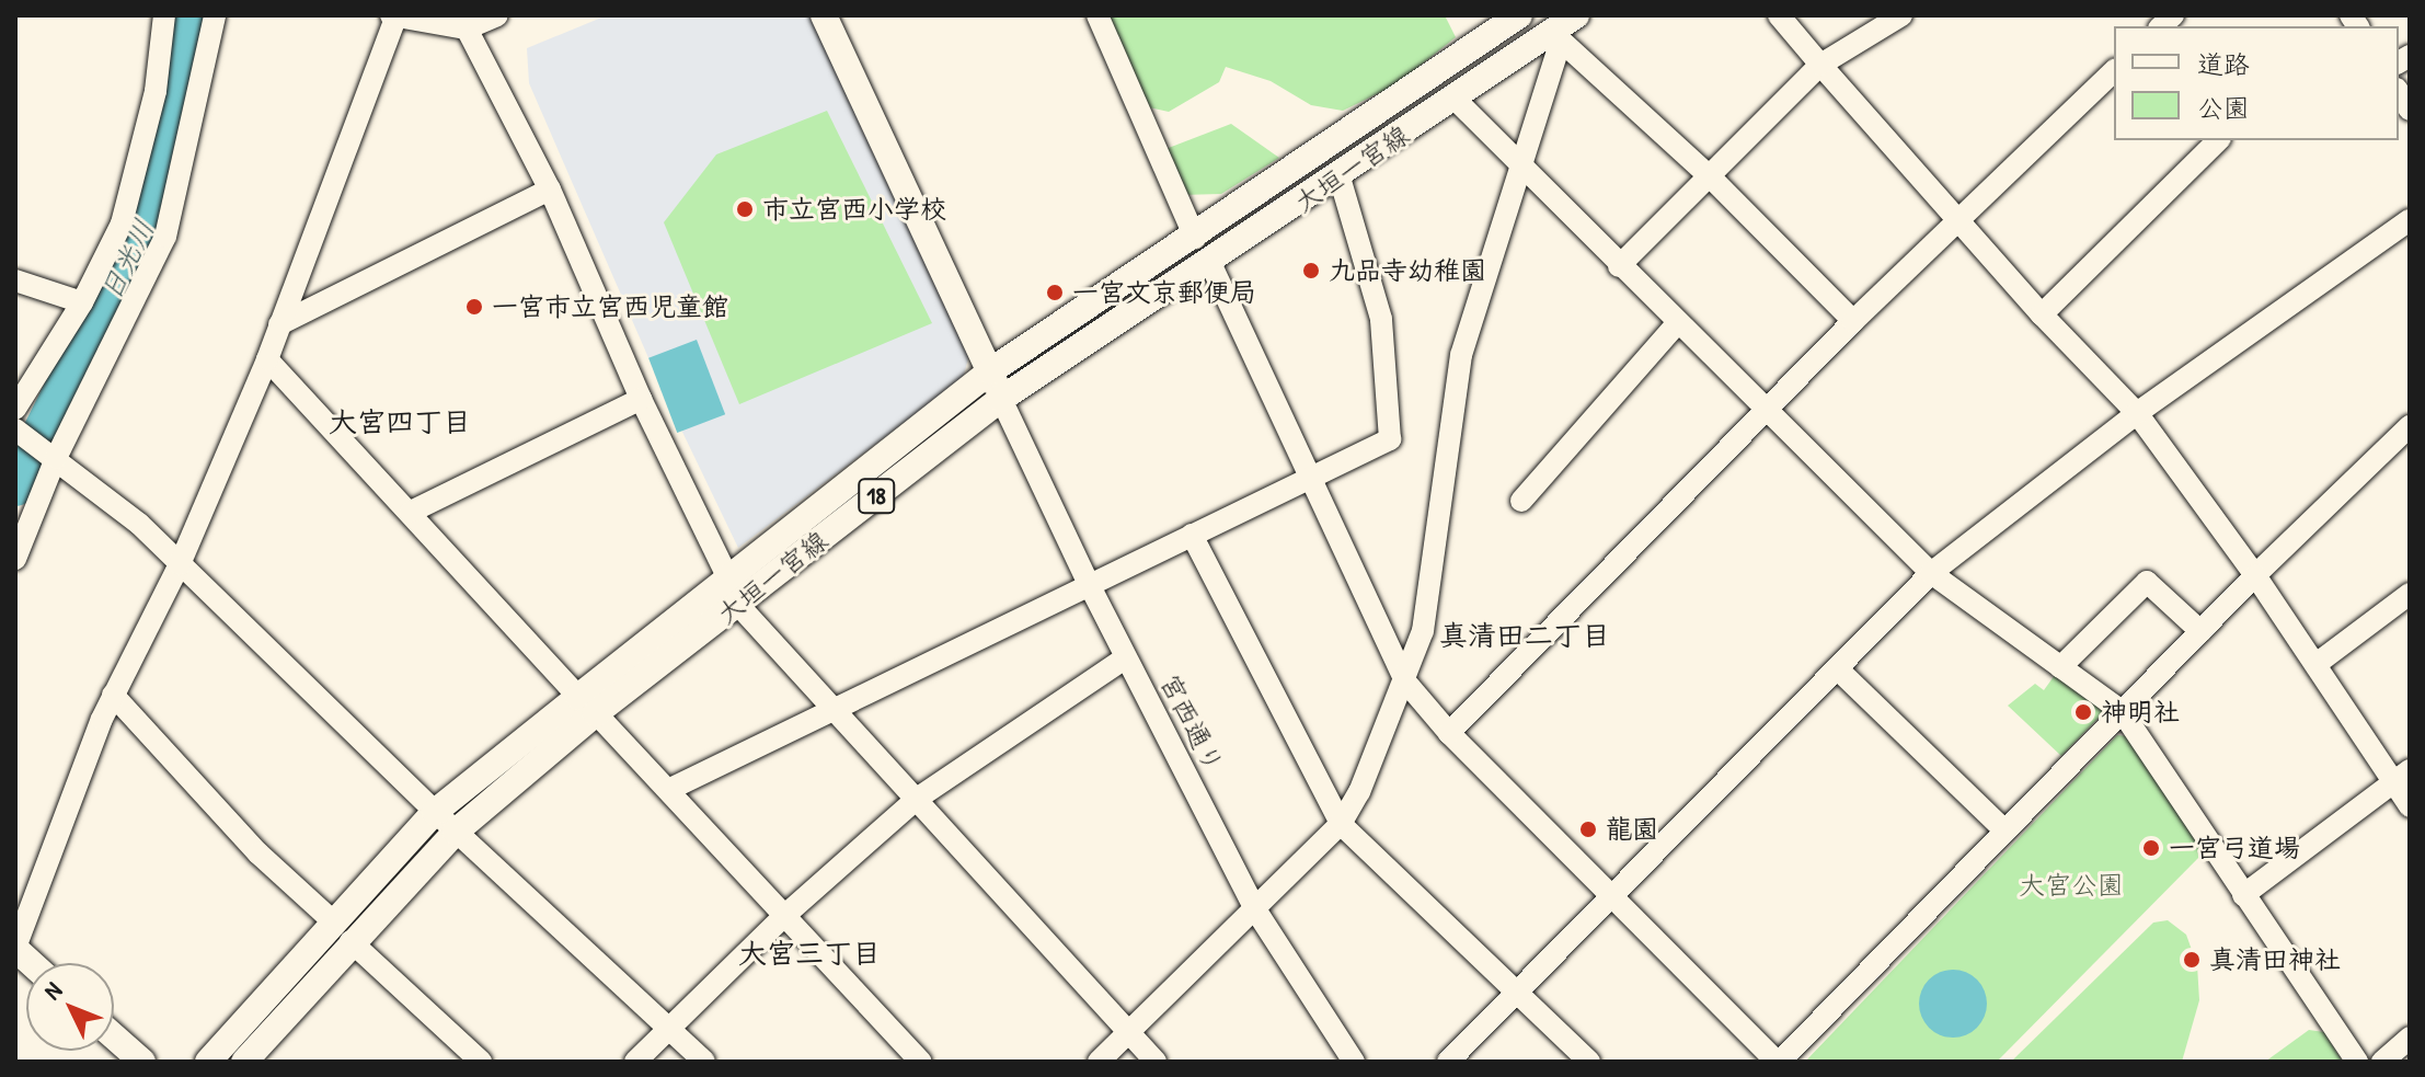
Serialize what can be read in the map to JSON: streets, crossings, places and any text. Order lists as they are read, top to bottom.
{
  "streets": {
    "main road": ["大垣一宮線", "18"],
    "street": ["宮西通り"]
  },
  "crossings": [
    ["大垣一宮線", "宮西通り"]
  ],
  "districts": ["大宮四丁目", "真清田二丁目", "大宮三丁目"],
  "water": ["日光川"],
  "parks": ["大宮公園"],
  "places": [
    "市立宮西小学校",
    "九品寺幼稚園",
    "一宮文京郵便局",
    "一宮市立宮西児童館",
    "神明社",
    "龍園",
    "一宮弓道場",
    "真清田神社"
  ],
  "legend": ["道路", "公園"],
  "north": "top left"
}
